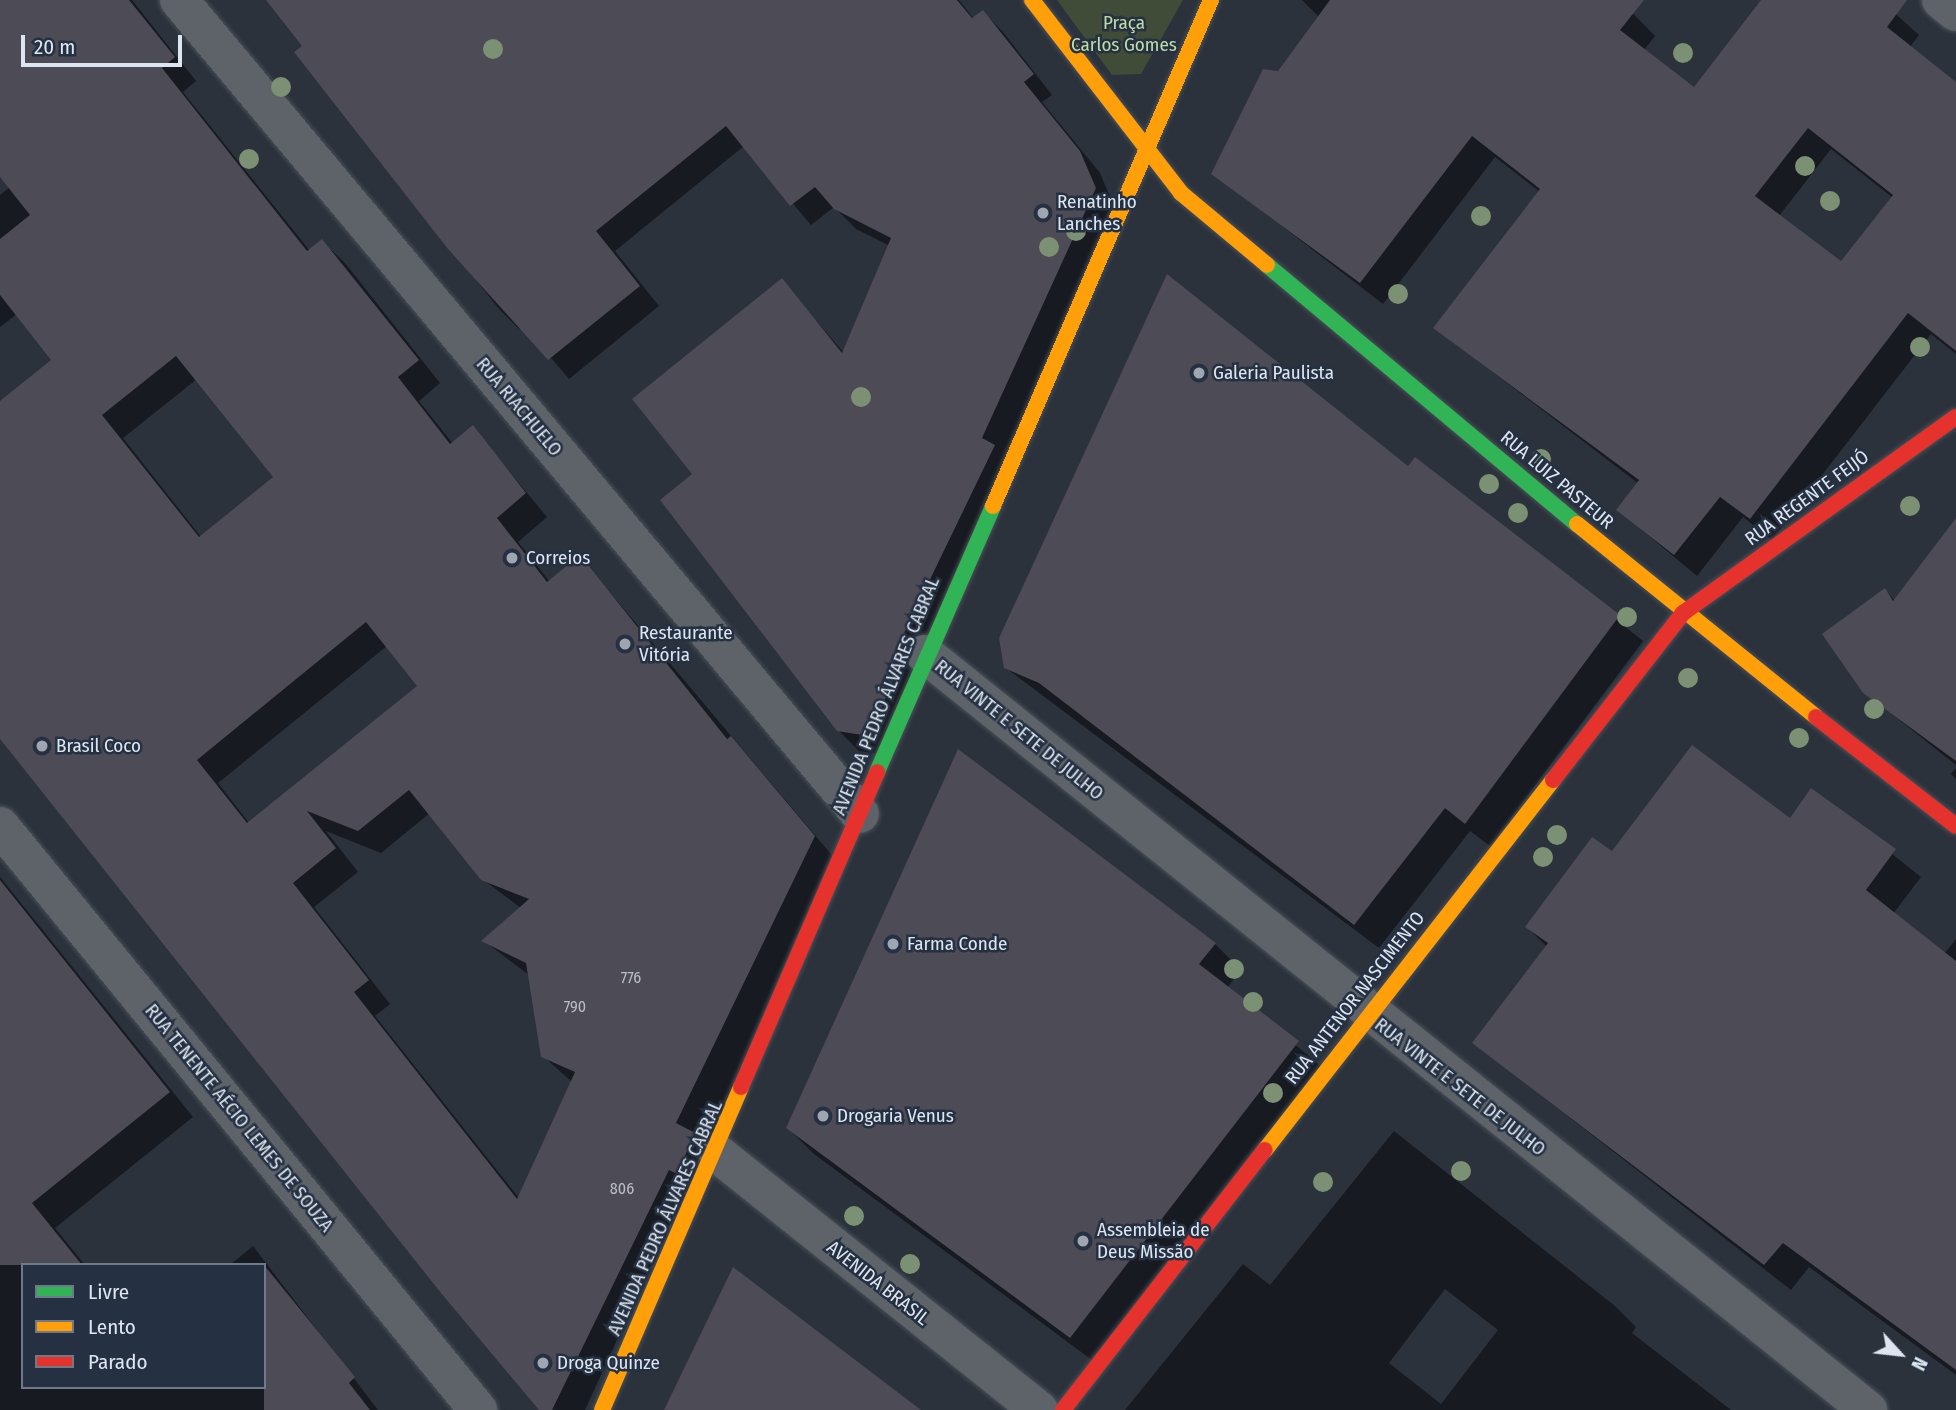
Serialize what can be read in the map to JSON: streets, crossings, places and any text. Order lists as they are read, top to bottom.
{
  "streets": {
    "street": [
      "RUA RIACHUELO",
      "RUA LUIZ PASTEUR",
      "RUA REGENTE FEIJÓ",
      "AVENIDA PEDRO ÁLVARES CABRAL",
      "RUA VINTE E SETE DE JULHO",
      "RUA ANTENOR NASCIMENTO",
      "RUA TENENTE AÉCIO LEMES DE SOUZA",
      "AVENIDA BRASIL"
    ]
  },
  "crossings": [
    ["RUA RIACHUELO", "AVENIDA PEDRO ÁLVARES CABRAL"],
    ["RUA LUIZ PASTEUR", "RUA REGENTE FEIJÓ"],
    ["RUA LUIZ PASTEUR", "AVENIDA PEDRO ÁLVARES CABRAL"],
    ["RUA LUIZ PASTEUR", "RUA ANTENOR NASCIMENTO"],
    ["RUA REGENTE FEIJÓ", "RUA ANTENOR NASCIMENTO"],
    ["AVENIDA PEDRO ÁLVARES CABRAL", "RUA VINTE E SETE DE JULHO"],
    ["AVENIDA PEDRO ÁLVARES CABRAL", "AVENIDA BRASIL"],
    ["RUA VINTE E SETE DE JULHO", "RUA ANTENOR NASCIMENTO"]
  ],
  "parks": ["Praça Carlos Gomes"],
  "places": [
    "Renatinho Lanches",
    "Galeria Paulista",
    "Correios",
    "Restaurante Vitória",
    "Brasil Coco",
    "Farma Conde",
    "Drogaria Venus",
    "Assembleia de Deus Missão",
    "Droga Quinze"
  ],
  "house_numbers": ["776", "790", "806"],
  "legend": ["Livre", "Lento", "Parado"],
  "scale_bar": "20 m",
  "north": "bottom right"
}
